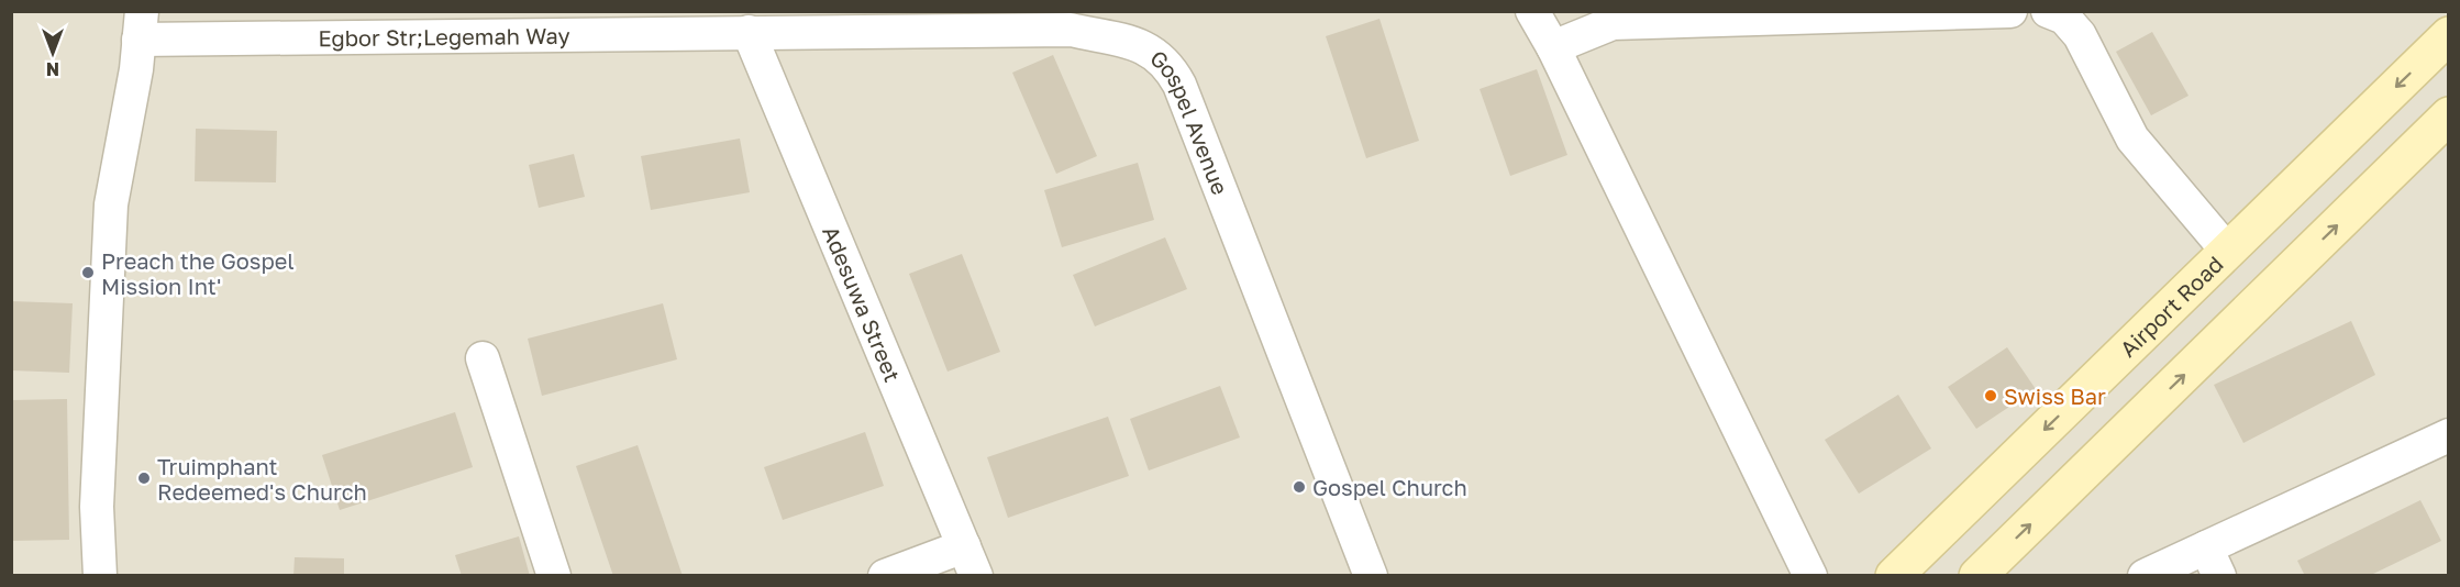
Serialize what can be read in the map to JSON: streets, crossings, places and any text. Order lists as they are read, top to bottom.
{
  "streets": {
    "main road": ["Airport Road"],
    "street": ["Egbor Str;Legemah Way", "Gospel Avenue", "Adesuwa Street"]
  },
  "crossings": [
    ["Egbor Str;Legemah Way", "Gospel Avenue"],
    ["Egbor Str;Legemah Way", "Adesuwa Street"],
    ["Gospel Avenue", "Adesuwa Street"]
  ],
  "places": [
    "Preach the Gospel Mission Int'",
    "Swiss Bar",
    "Truimphant Redeemed's Church",
    "Gospel Church"
  ],
  "north": "bottom"
}
